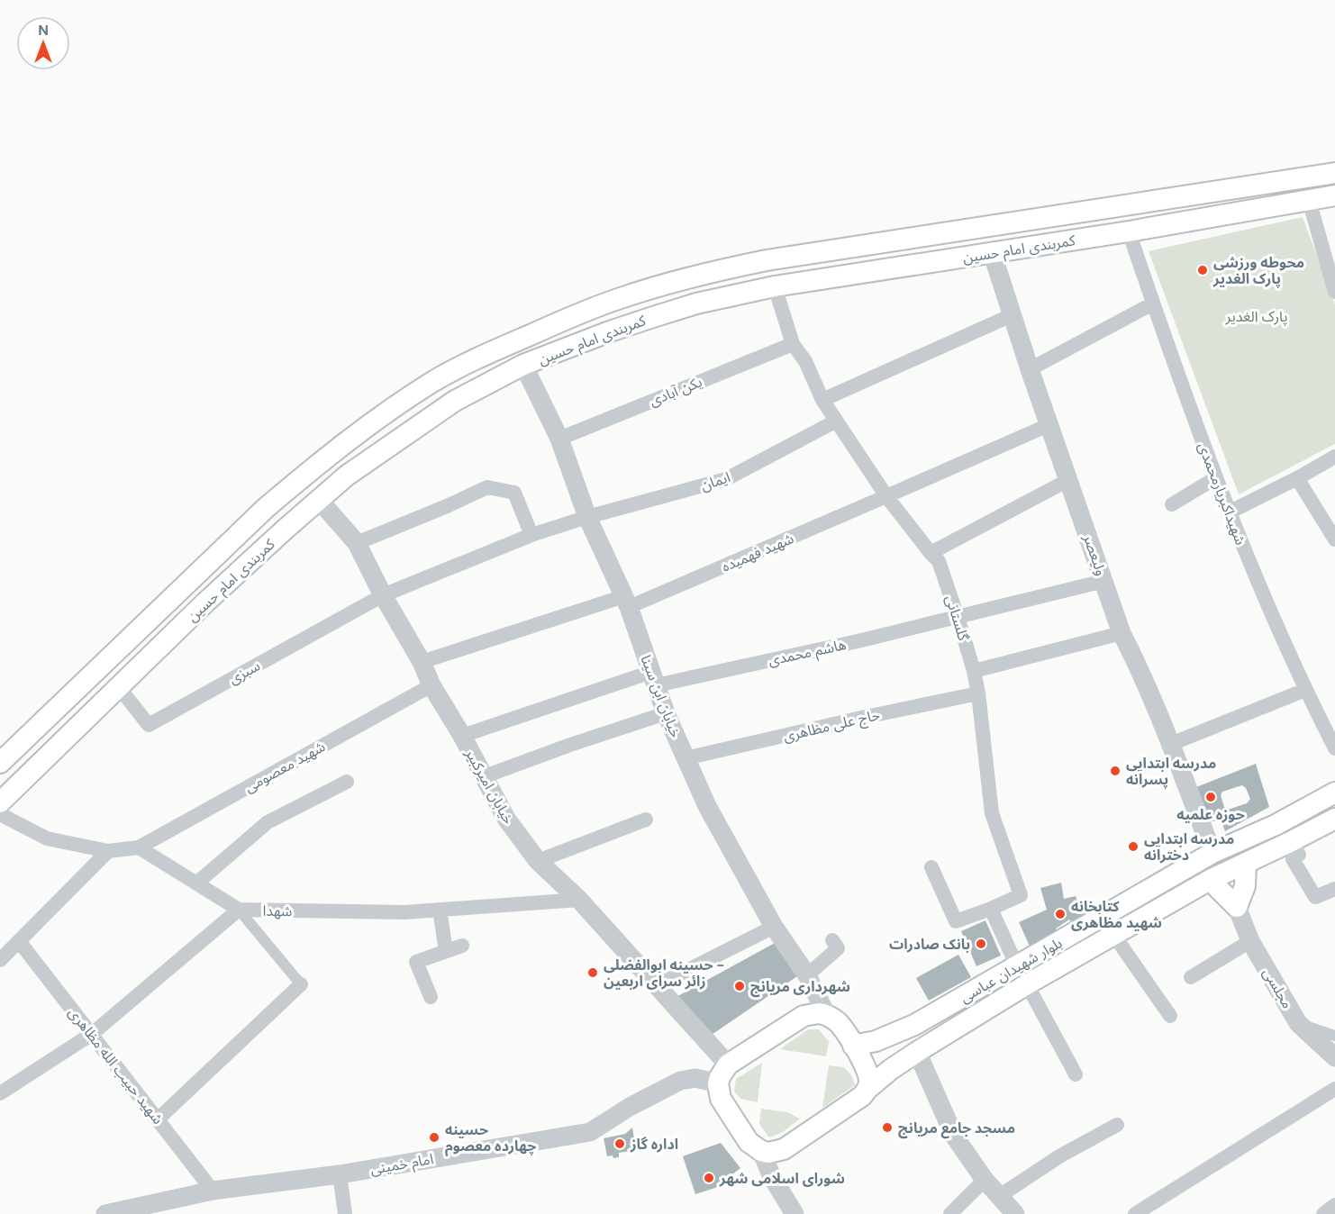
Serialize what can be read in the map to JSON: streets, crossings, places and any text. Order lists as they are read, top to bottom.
{
  "streets": {
    "main road": ["کمربندی امام حسین", "بلوار شهیدان عباسی"],
    "street": [
      "یکن آبادی",
      "ایمان",
      "شهیداکبریارمحمدی",
      "شهید فهمیده",
      "ولیعصر",
      "گلستانی",
      "هاشم محمدی",
      "سبزی",
      "خیابان ابن سینا",
      "حاج علی مظاهری",
      "شهید معصومی",
      "خیابان امیرکبیر",
      "شهدا",
      "مجلسی",
      "شهید حبیب الله مظاهری",
      "امام خمینی"
    ]
  },
  "crossings": [
    ["کمربندی امام حسین", "شهیداکبریارمحمدی"],
    ["کمربندی امام حسین", "ولیعصر"],
    ["کمربندی امام حسین", "گلستانی"],
    ["کمربندی امام حسین", "سبزی"],
    ["کمربندی امام حسین", "خیابان ابن سینا"],
    ["کمربندی امام حسین", "خیابان امیرکبیر"],
    ["یکن آبادی", "گلستانی"],
    ["یکن آبادی", "خیابان ابن سینا"],
    ["ایمان", "گلستانی"],
    ["ایمان", "سبزی"],
    ["ایمان", "خیابان ابن سینا"],
    ["ایمان", "خیابان امیرکبیر"],
    ["شهید فهمیده", "ولیعصر"],
    ["شهید فهمیده", "گلستانی"],
    ["شهید فهمیده", "خیابان ابن سینا"],
    ["شهید فهمیده", "خیابان امیرکبیر"],
    ["ولیعصر", "هاشم محمدی"],
    ["ولیعصر", "بلوار شهیدان عباسی"],
    ["گلستانی", "هاشم محمدی"],
    ["گلستانی", "حاج علی مظاهری"],
    ["هاشم محمدی", "خیابان ابن سینا"],
    ["هاشم محمدی", "خیابان امیرکبیر"],
    ["سبزی", "خیابان امیرکبیر"],
    ["خیابان ابن سینا", "حاج علی مظاهری"],
    ["خیابان ابن سینا", "خیابان امیرکبیر"],
    ["خیابان ابن سینا", "بلوار شهیدان عباسی"],
    ["خیابان ابن سینا", "امام خمینی"],
    ["شهید معصومی", "خیابان امیرکبیر"],
    ["خیابان امیرکبیر", "شهدا"],
    ["خیابان امیرکبیر", "بلوار شهیدان عباسی"],
    ["خیابان امیرکبیر", "امام خمینی"],
    ["بلوار شهیدان عباسی", "امام خمینی"],
    ["شهید حبیب الله مظاهری", "امام خمینی"]
  ],
  "parks": ["پارک الغدیر"],
  "places": [
    "محوطه ورزشی پارک الغدیر",
    "مدرسه ابتدایی پسرانه",
    "حوزه علمیه",
    "مدرسه ابتدایی دخترانه",
    "کتابخانه شهید مظاهری",
    "بانک صادرات",
    "حسینه ابوالفضلی - زائر سرای اربعین",
    "شهرداری مریانج",
    "مسجد جامع مریانج",
    "حسینه چهارده معصوم",
    "اداره گاز",
    "شورای اسلامی شهر"
  ],
  "north": "top"
}
